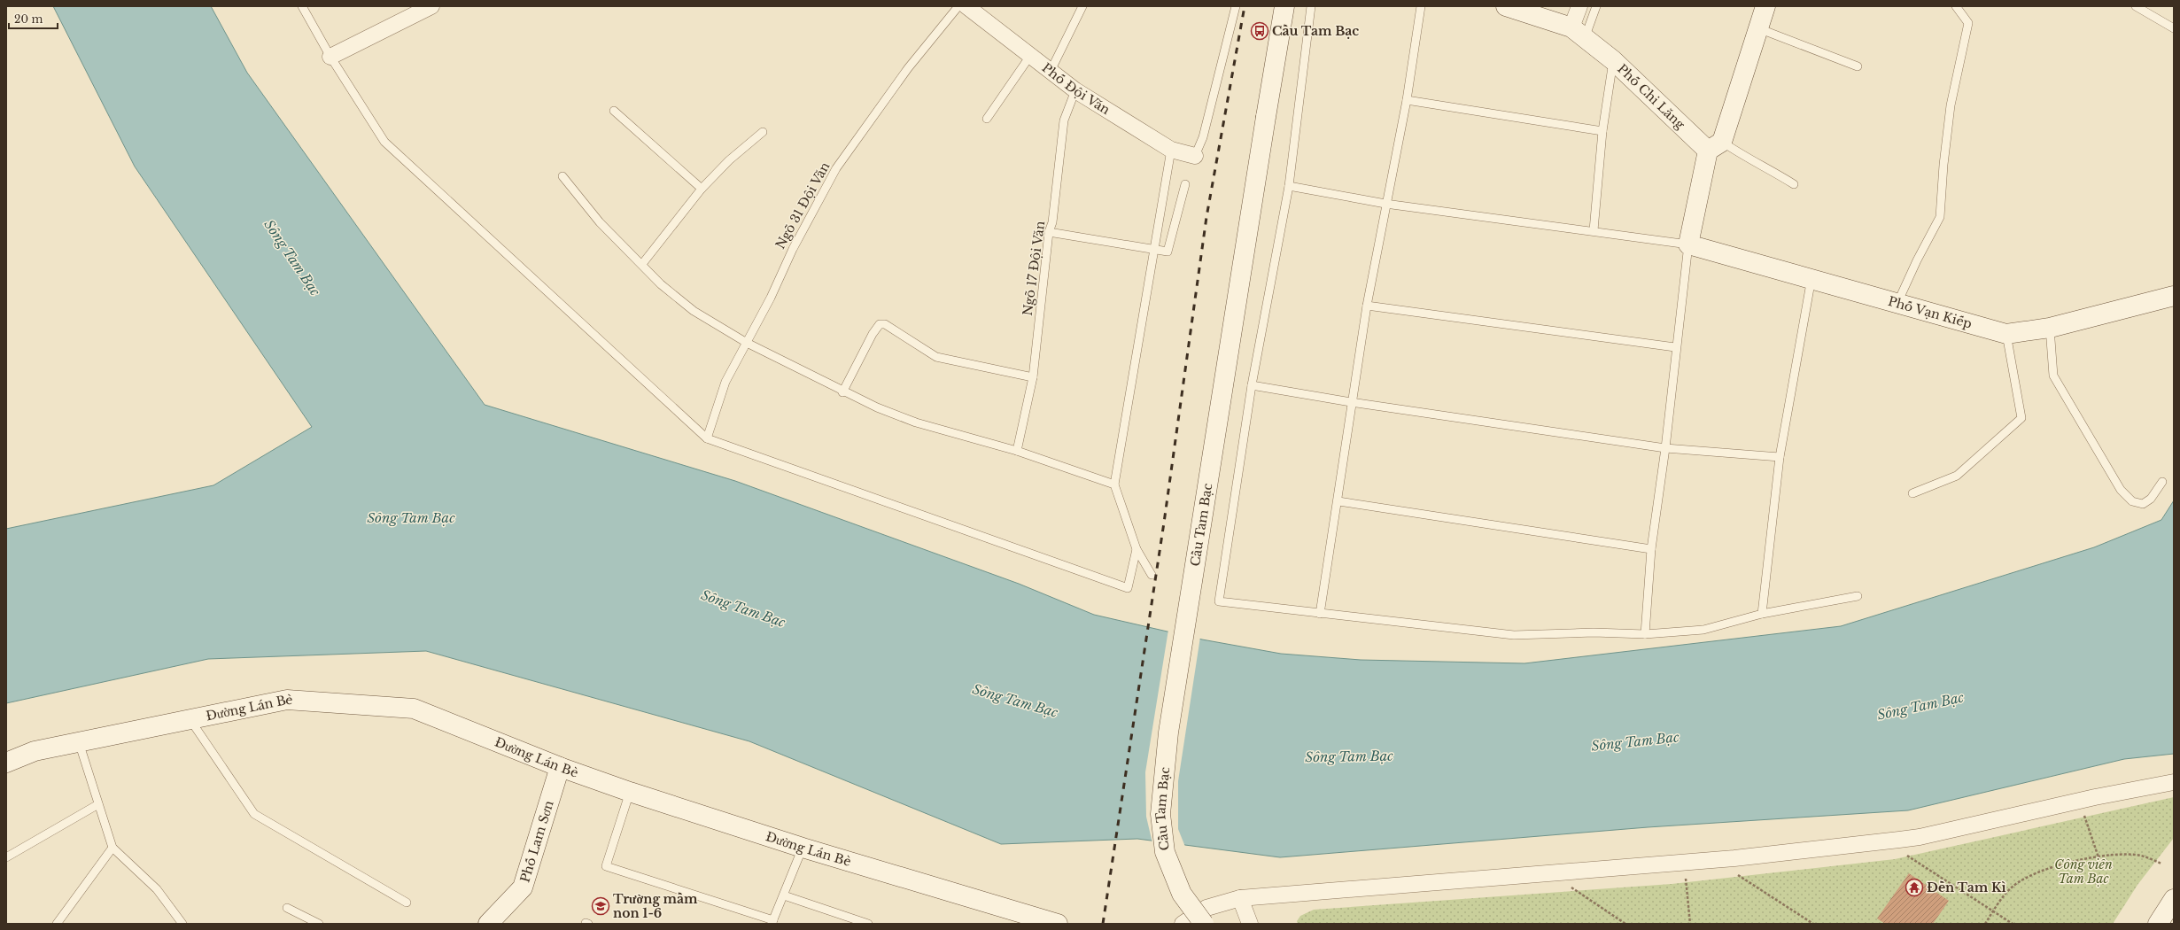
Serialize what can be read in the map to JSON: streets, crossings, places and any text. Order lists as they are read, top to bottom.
{
  "streets": {
    "main road": [
      "Phố Chi Lăng",
      "Phố Vạn Kiếp",
      "Cầu Tam Bạc",
      "Đường Lán Bè",
      "Phố Lam Sơn"
    ],
    "street": ["Phố Đội Văn"],
    "lane": ["Ngõ 31 Đội Văn", "Ngõ 17 Đội Văn"]
  },
  "crossings": [
    ["Phố Đội Văn", "Ngõ 17 Đội Văn"],
    ["Đường Lán Bè", "Phố Lam Sơn"]
  ],
  "water": ["Sông Tam Bạc"],
  "parks": ["Công viên Tam Bạc"],
  "places": {
    "bus stop": ["Cầu Tam Bạc"],
    "temple": ["Đền Tam Kì"],
    "school or university": ["Trường mầm non 1-6"]
  },
  "scale_bar": "20 m"
}
